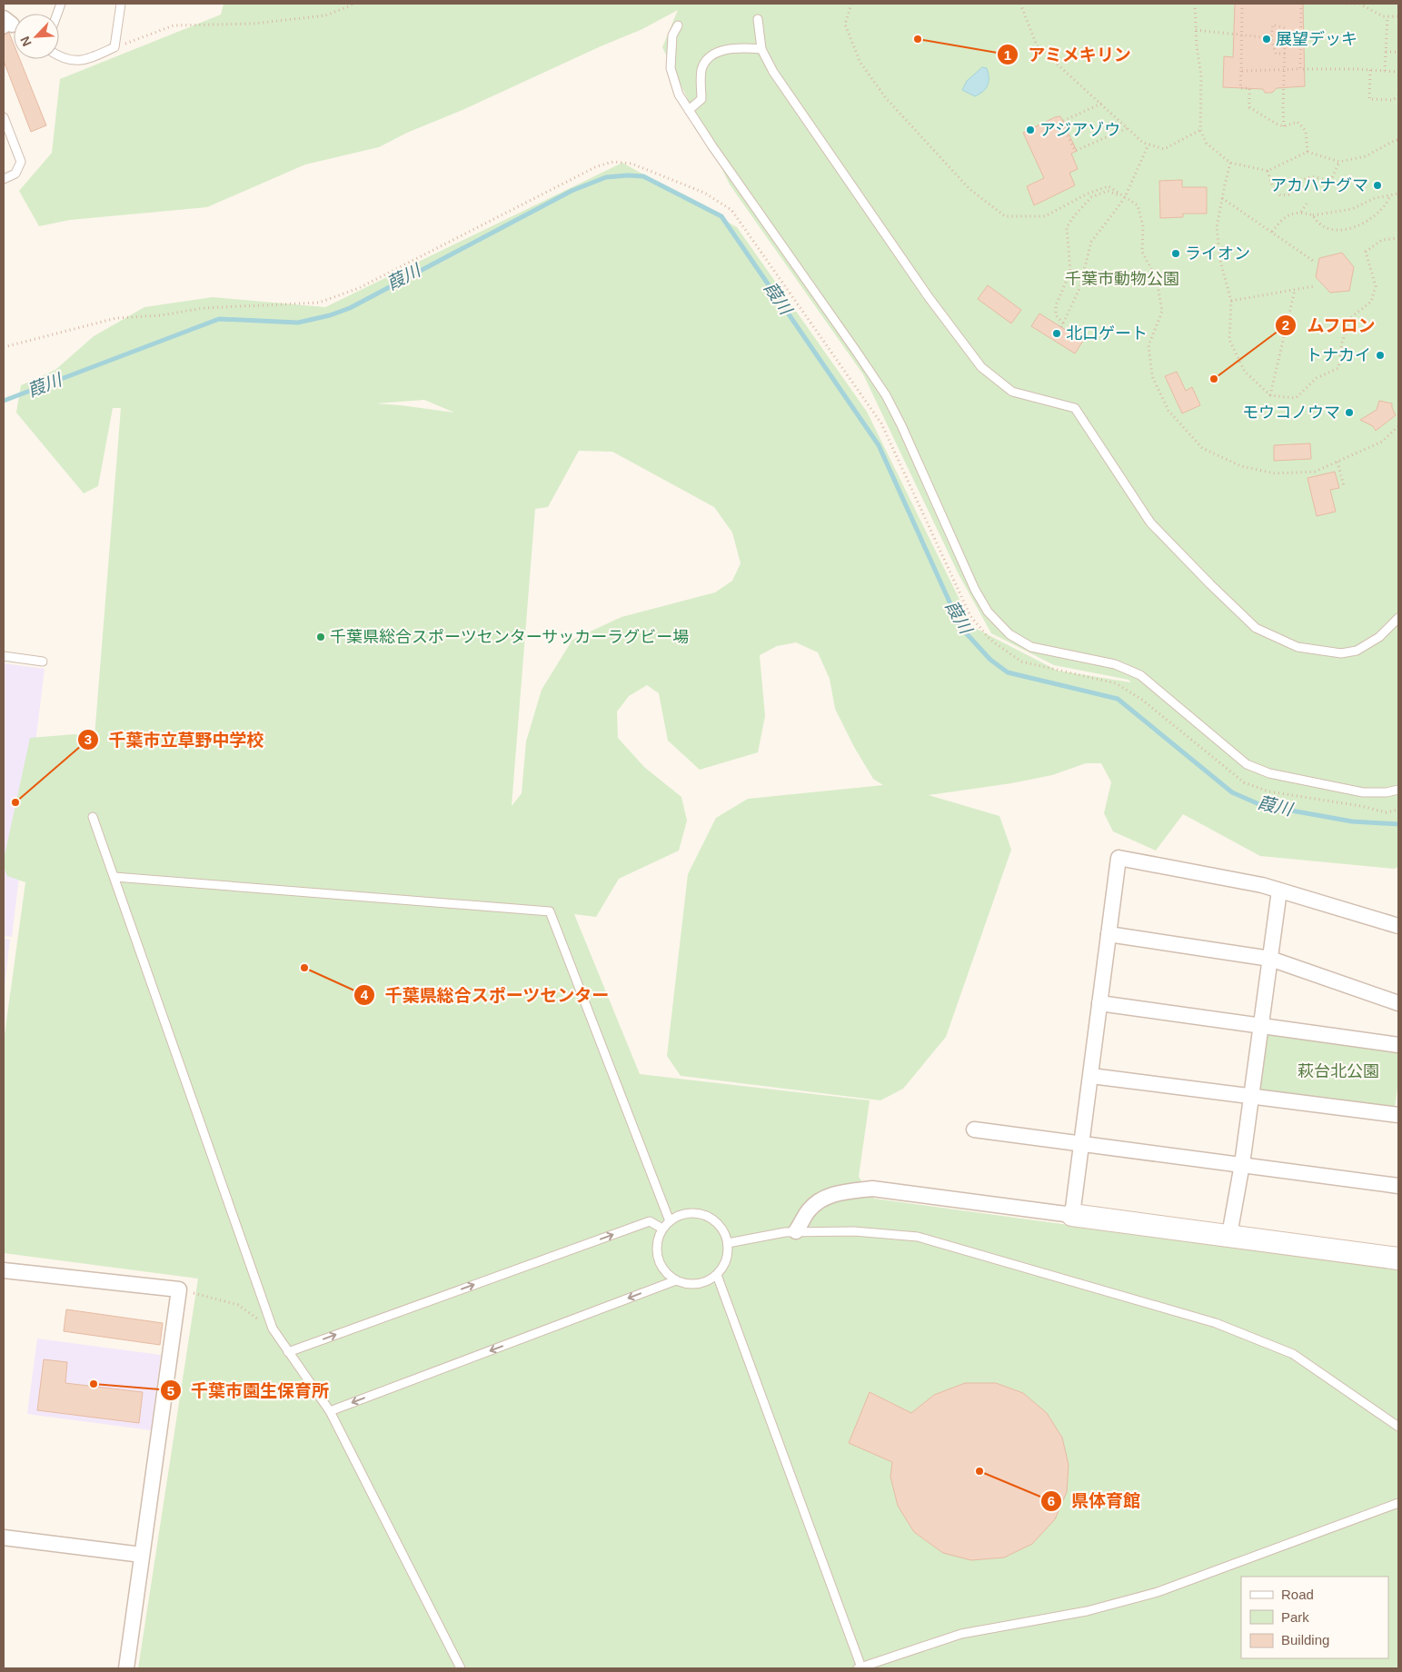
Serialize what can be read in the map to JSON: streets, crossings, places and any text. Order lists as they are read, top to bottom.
{
  "water": ["葭川"],
  "parks": ["千葉市動物公園", "萩台北公園"],
  "places": [
    "アミメキリン",
    "展望デッキ",
    "アジアゾウ",
    "アカハナグマ",
    "ライオン",
    "北口ゲート",
    "トナカイ",
    "ムフロン",
    "モウコノウマ",
    "千葉県総合スポーツセンターサッカーラグビー場",
    "千葉市立草野中学校",
    "千葉県総合スポーツセンター",
    "千葉市園生保育所",
    "県体育館"
  ],
  "legend": ["Road", "Park", "Building"],
  "north": "bottom left"
}
